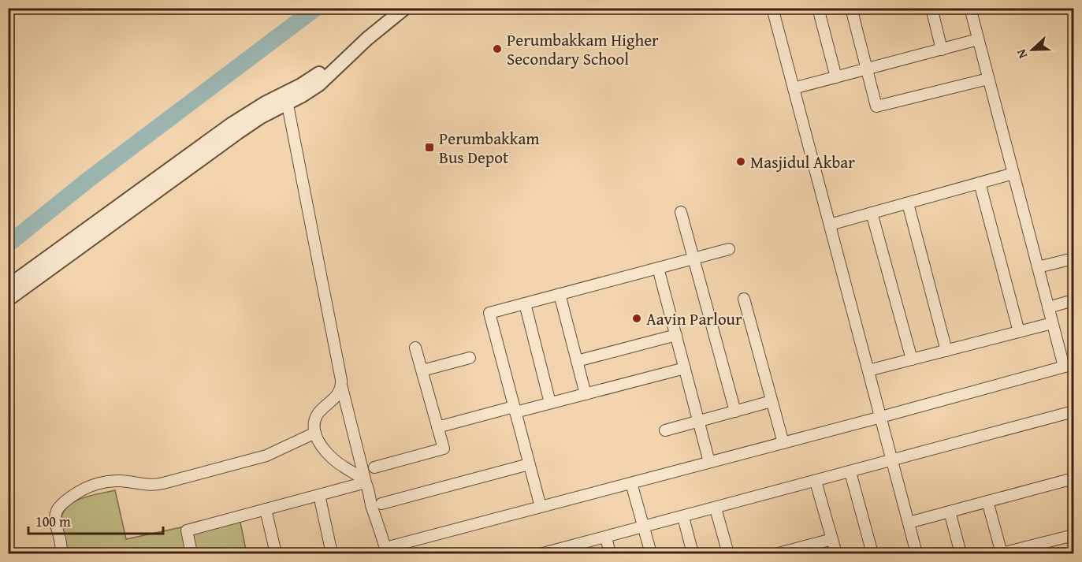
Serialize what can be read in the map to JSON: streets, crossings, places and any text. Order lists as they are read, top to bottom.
{
  "places": {
    "other": ["Perumbakkam Higher Secondary School", "Masjidul Akbar", "Aavin Parlour"],
    "transit": ["Perumbakkam Bus Depot"]
  },
  "scale_bar": "100 m",
  "north": "left"
}
